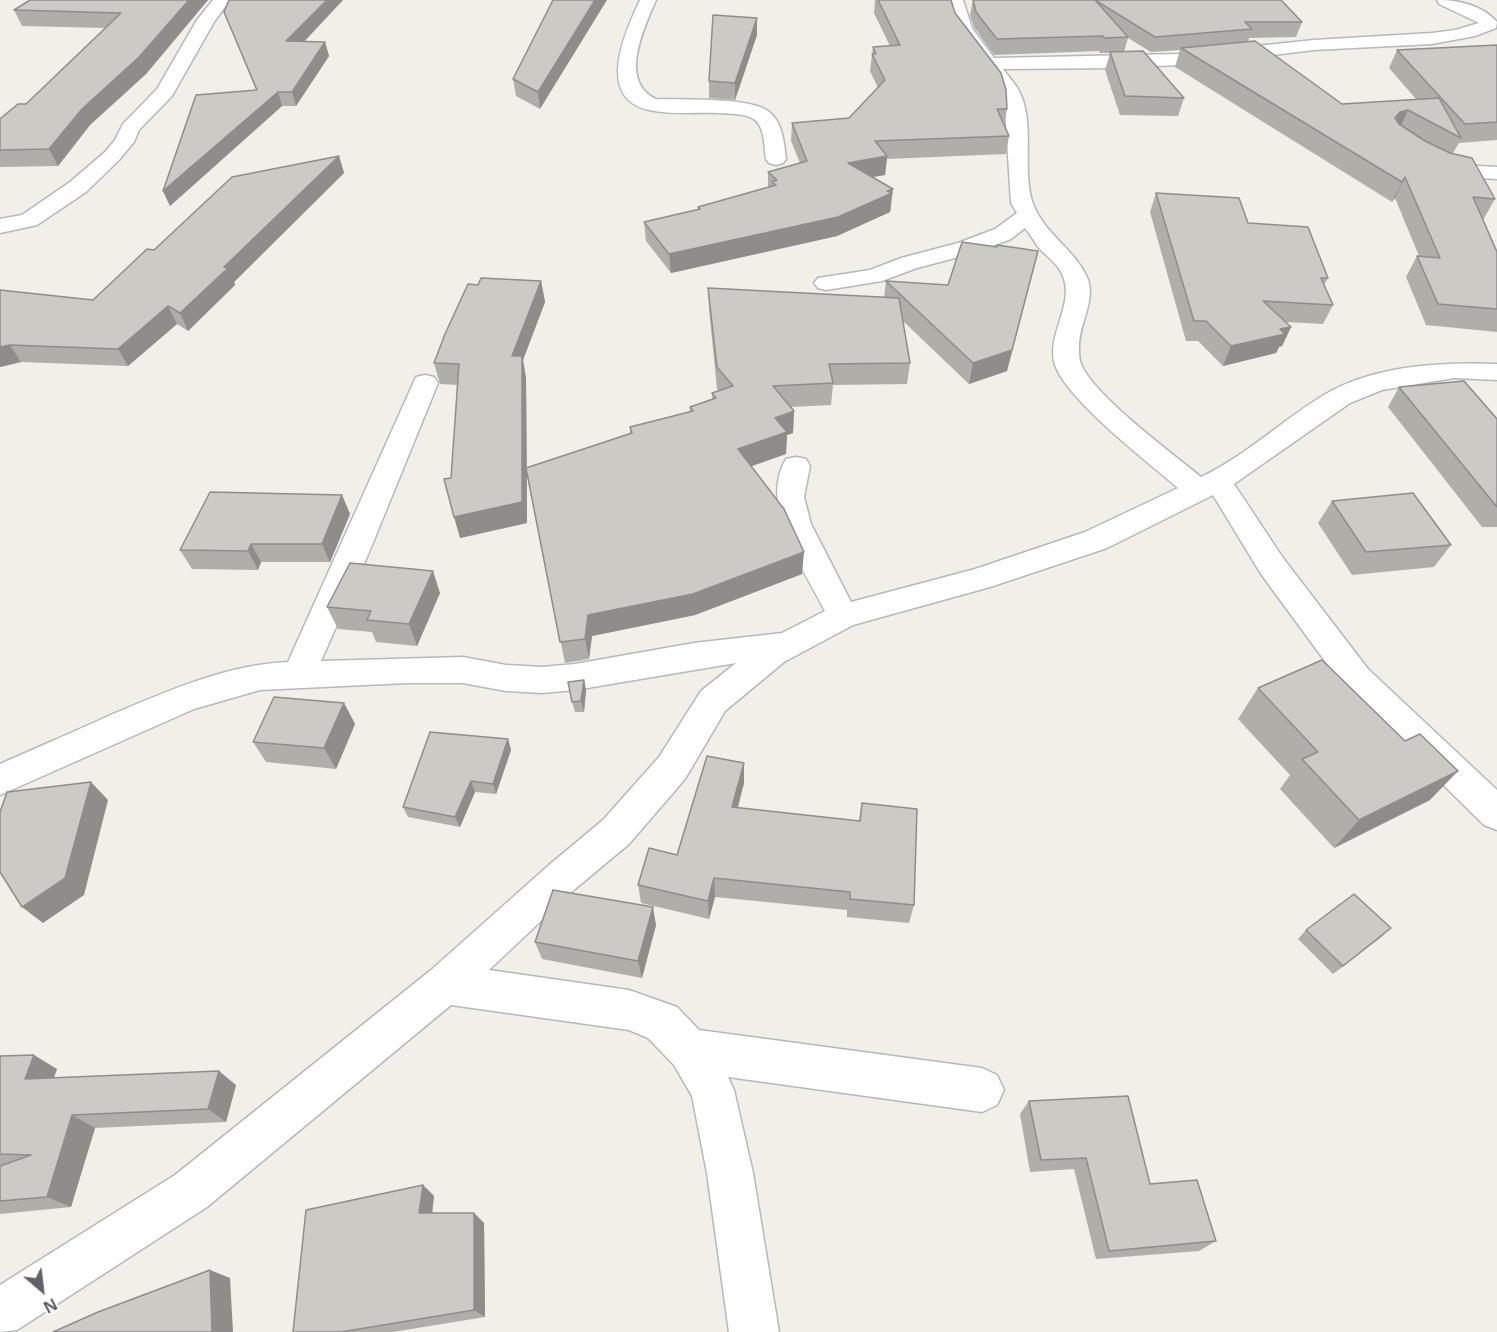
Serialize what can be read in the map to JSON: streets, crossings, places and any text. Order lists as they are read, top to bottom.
{
  "north": "bottom right"
}
